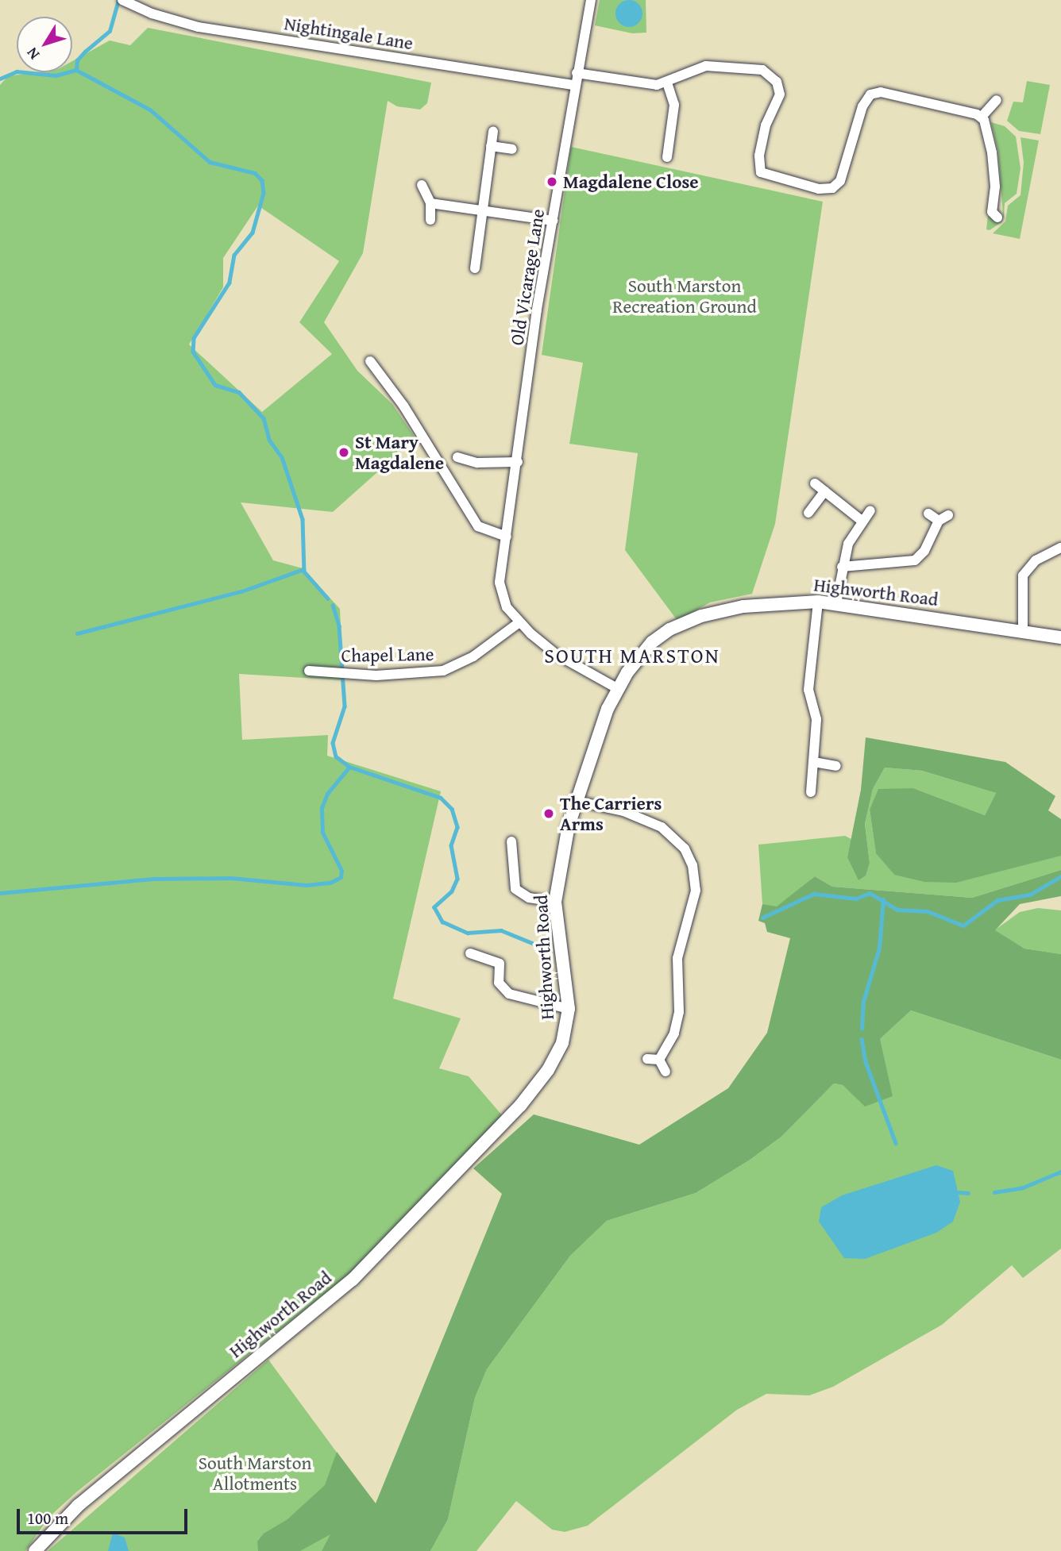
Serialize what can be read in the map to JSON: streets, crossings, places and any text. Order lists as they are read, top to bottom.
{
  "streets": {
    "street": [
      "Nightingale Lane",
      "Old Vicarage Lane",
      "Highworth Road",
      "Chapel Lane"
    ]
  },
  "crossings": [
    ["Nightingale Lane", "Old Vicarage Lane"],
    ["Old Vicarage Lane", "Highworth Road"],
    ["Old Vicarage Lane", "Chapel Lane"]
  ],
  "districts": ["SOUTH MARSTON"],
  "parks": ["South Marston Recreation Ground", "South Marston Allotments"],
  "places": ["Magdalene Close", "St Mary Magdalene", "The Carriers Arms"],
  "scale_bar": "100 m",
  "north": "bottom left"
}
